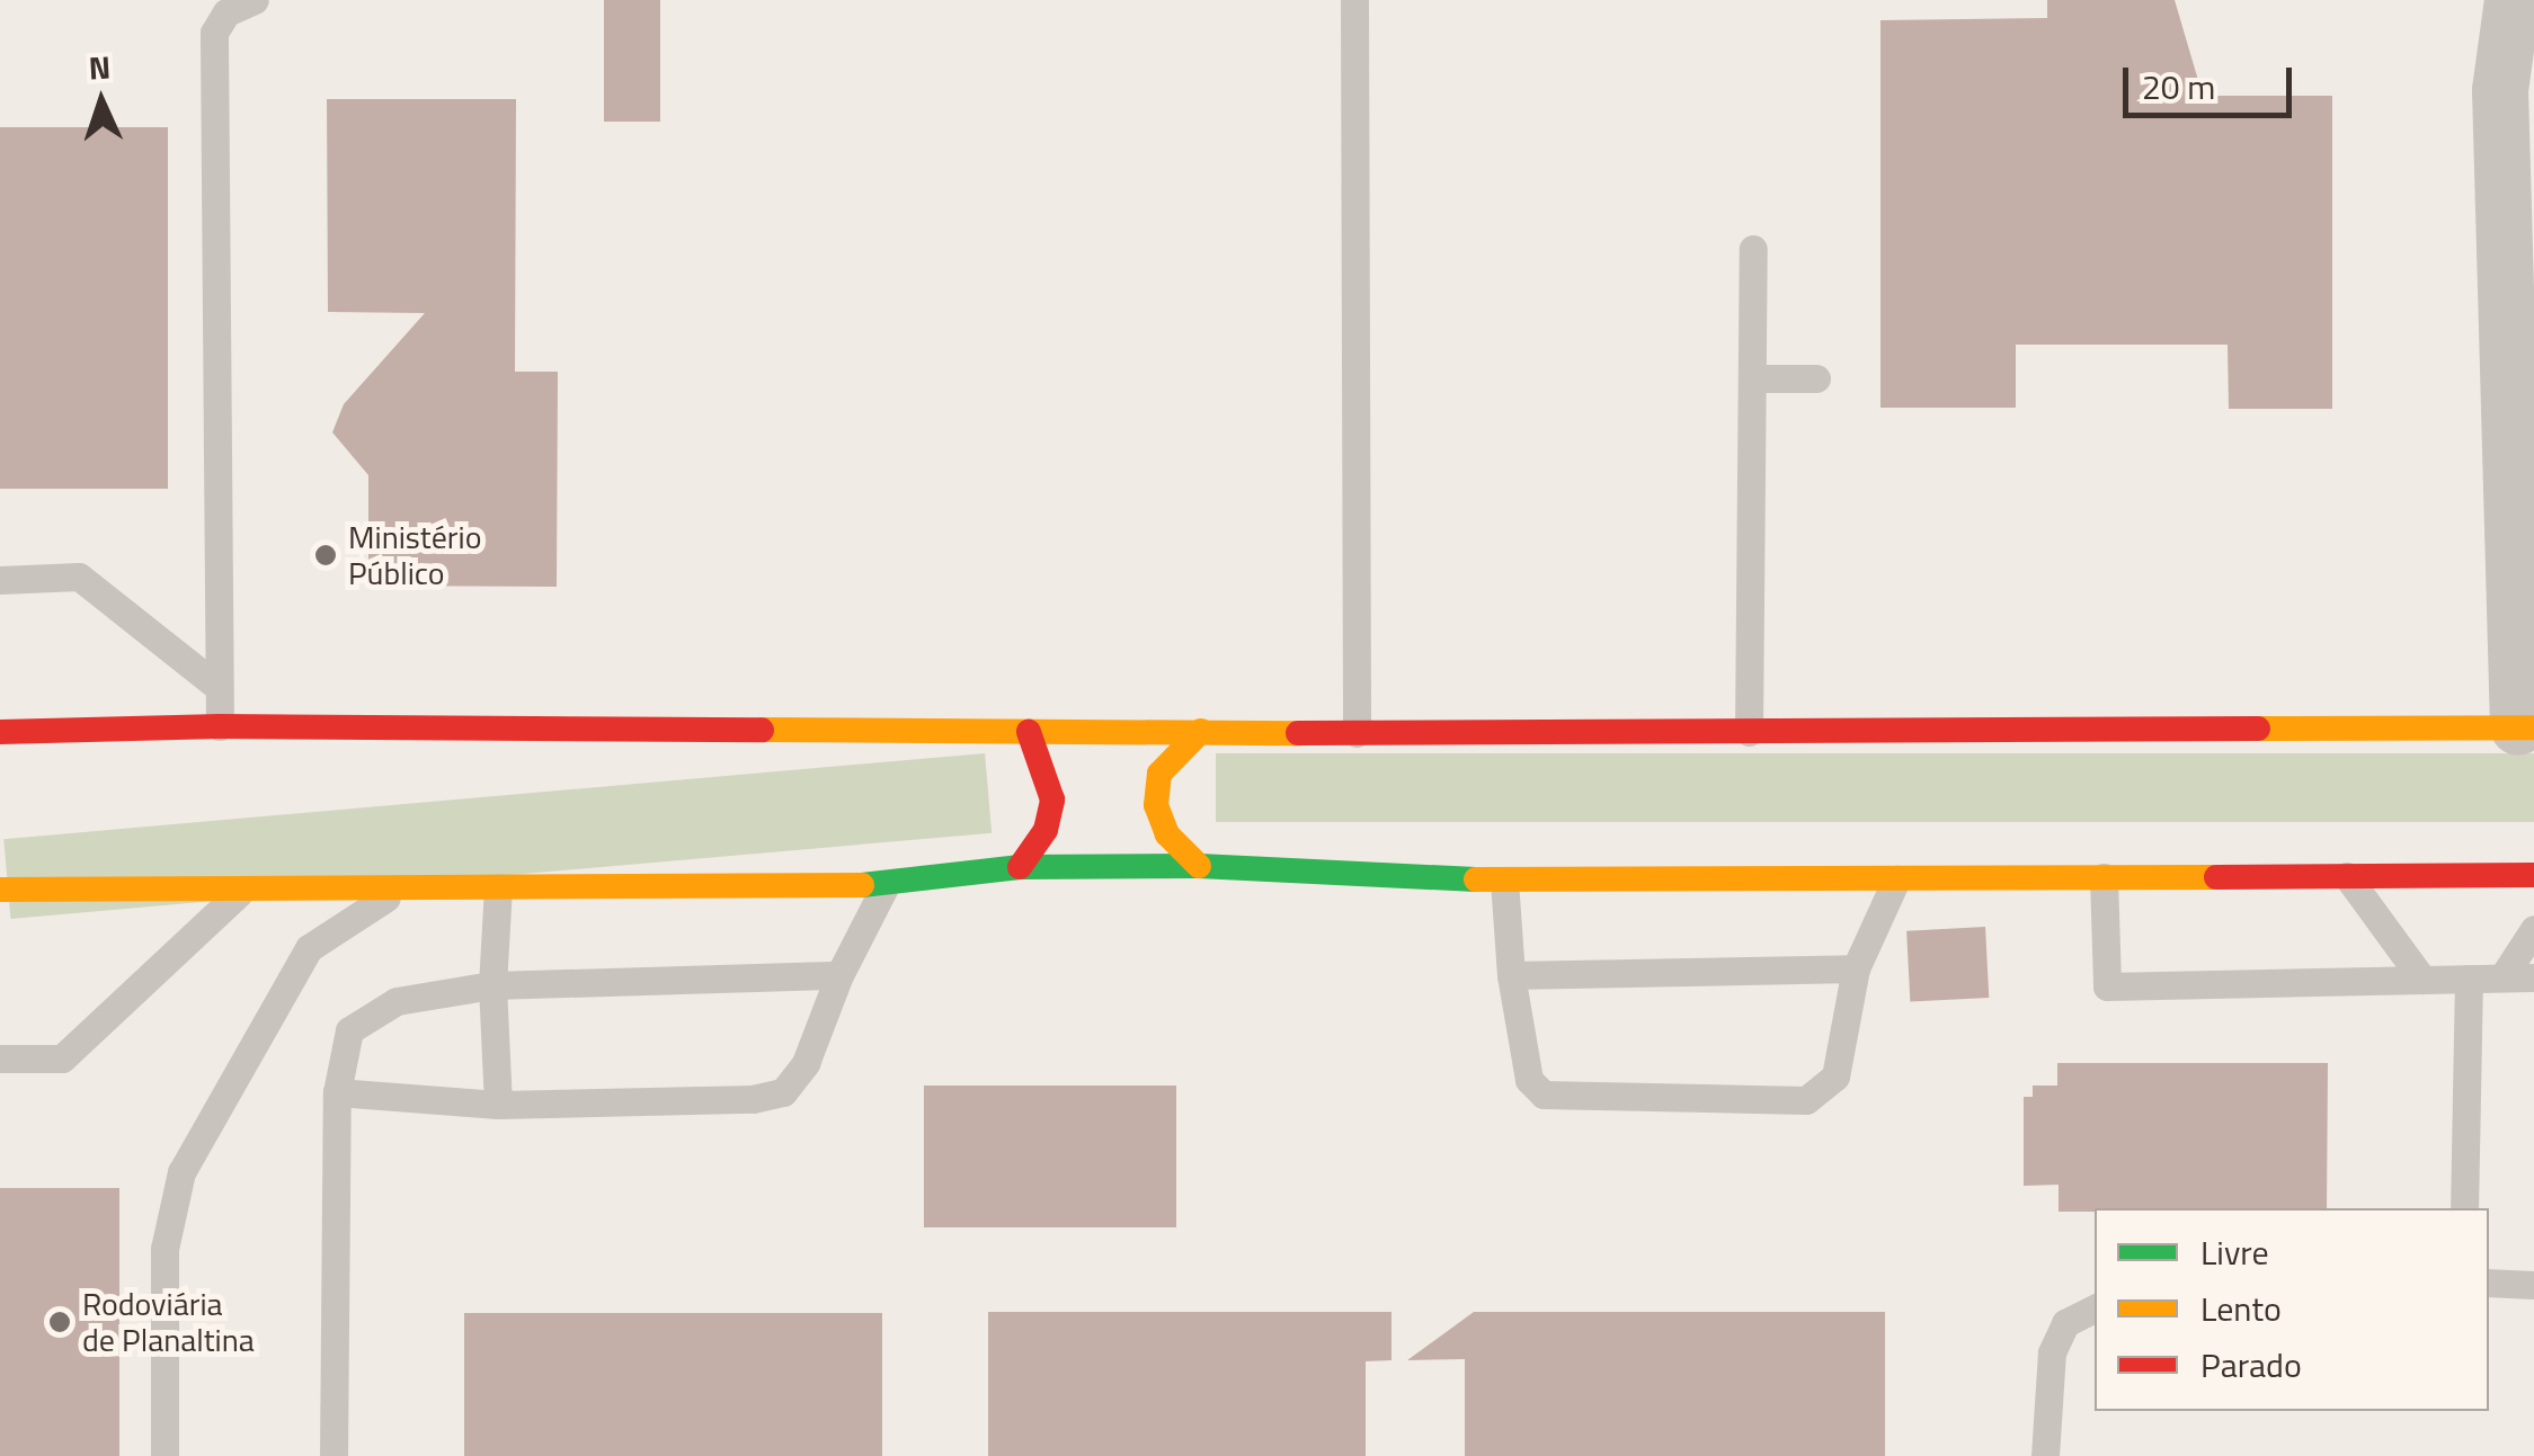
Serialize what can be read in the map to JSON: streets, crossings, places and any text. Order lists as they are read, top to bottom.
{
  "places": ["Ministério Público", "Rodoviária de Planaltina"],
  "legend": ["Livre", "Lento", "Parado"],
  "scale_bar": "20 m",
  "north": "top"
}
